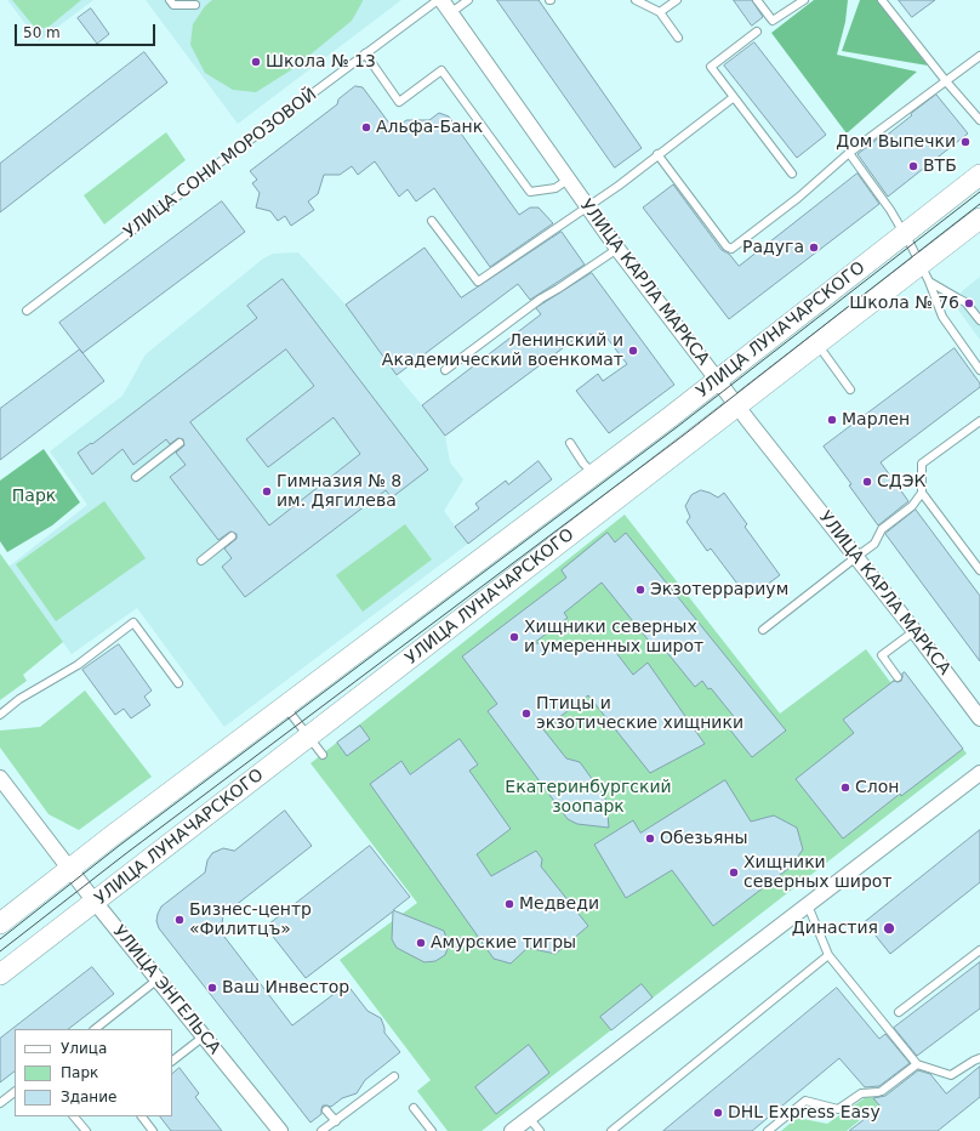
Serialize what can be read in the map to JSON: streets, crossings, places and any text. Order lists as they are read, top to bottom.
{
  "streets": {
    "main road": ["УЛИЦА ЛУНАЧАРСКОГО"],
    "street": ["УЛИЦА КАРЛА МАРКСА", "УЛИЦА ЭНГЕЛЬСА"],
    "lane": ["УЛИЦА СОНИ МОРОЗОВОЙ"]
  },
  "crossings": [
    ["УЛИЦА СОНИ МОРОЗОВОЙ", "УЛИЦА КАРЛА МАРКСА"],
    ["УЛИЦА КАРЛА МАРКСА", "УЛИЦА ЛУНАЧАРСКОГО"],
    ["УЛИЦА ЛУНАЧАРСКОГО", "УЛИЦА ЭНГЕЛЬСА"]
  ],
  "parks": ["Парк", "Екатеринбургский зоопарк"],
  "places": [
    "Школа № 13",
    "Альфа-Банк",
    "Дом Выпечки",
    "ВТБ",
    "Радуга",
    "Школа № 76",
    "Ленинский и Академический военкомат",
    "Марлен",
    "СДЭК",
    "Гимназия № 8 им. Дягилева",
    "Экзотеррариум",
    "Хищники северных и умеренных широт",
    "Птицы и экзотические хищники",
    "Слон",
    "Обезьяны",
    "Хищники северных широт",
    "Медведи",
    "Бизнес-центр «Филитцъ»",
    "Династия",
    "Амурские тигры",
    "Ваш Инвестор",
    "DHL Express Easy"
  ],
  "legend": ["Улица", "Парк", "Здание"],
  "scale_bar": "50 m"
}
